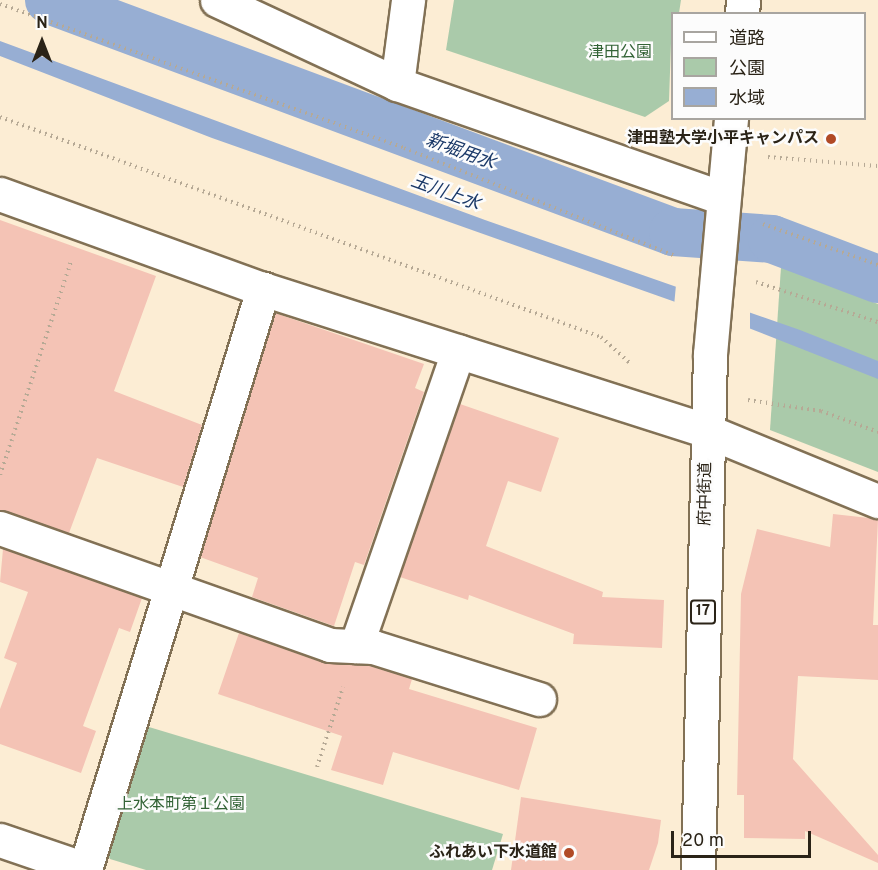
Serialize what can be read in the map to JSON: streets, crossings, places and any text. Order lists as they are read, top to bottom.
{
  "streets": {
    "street": ["府中街道", "17"]
  },
  "water": ["新堀用水", "玉川上水"],
  "parks": ["津田公園", "上水本町第１公園"],
  "places": ["津田塾大学小平キャンパス", "ふれあい下水道館"],
  "legend": ["道路", "公園", "水域"],
  "scale_bar": "20 m",
  "north": "top"
}
